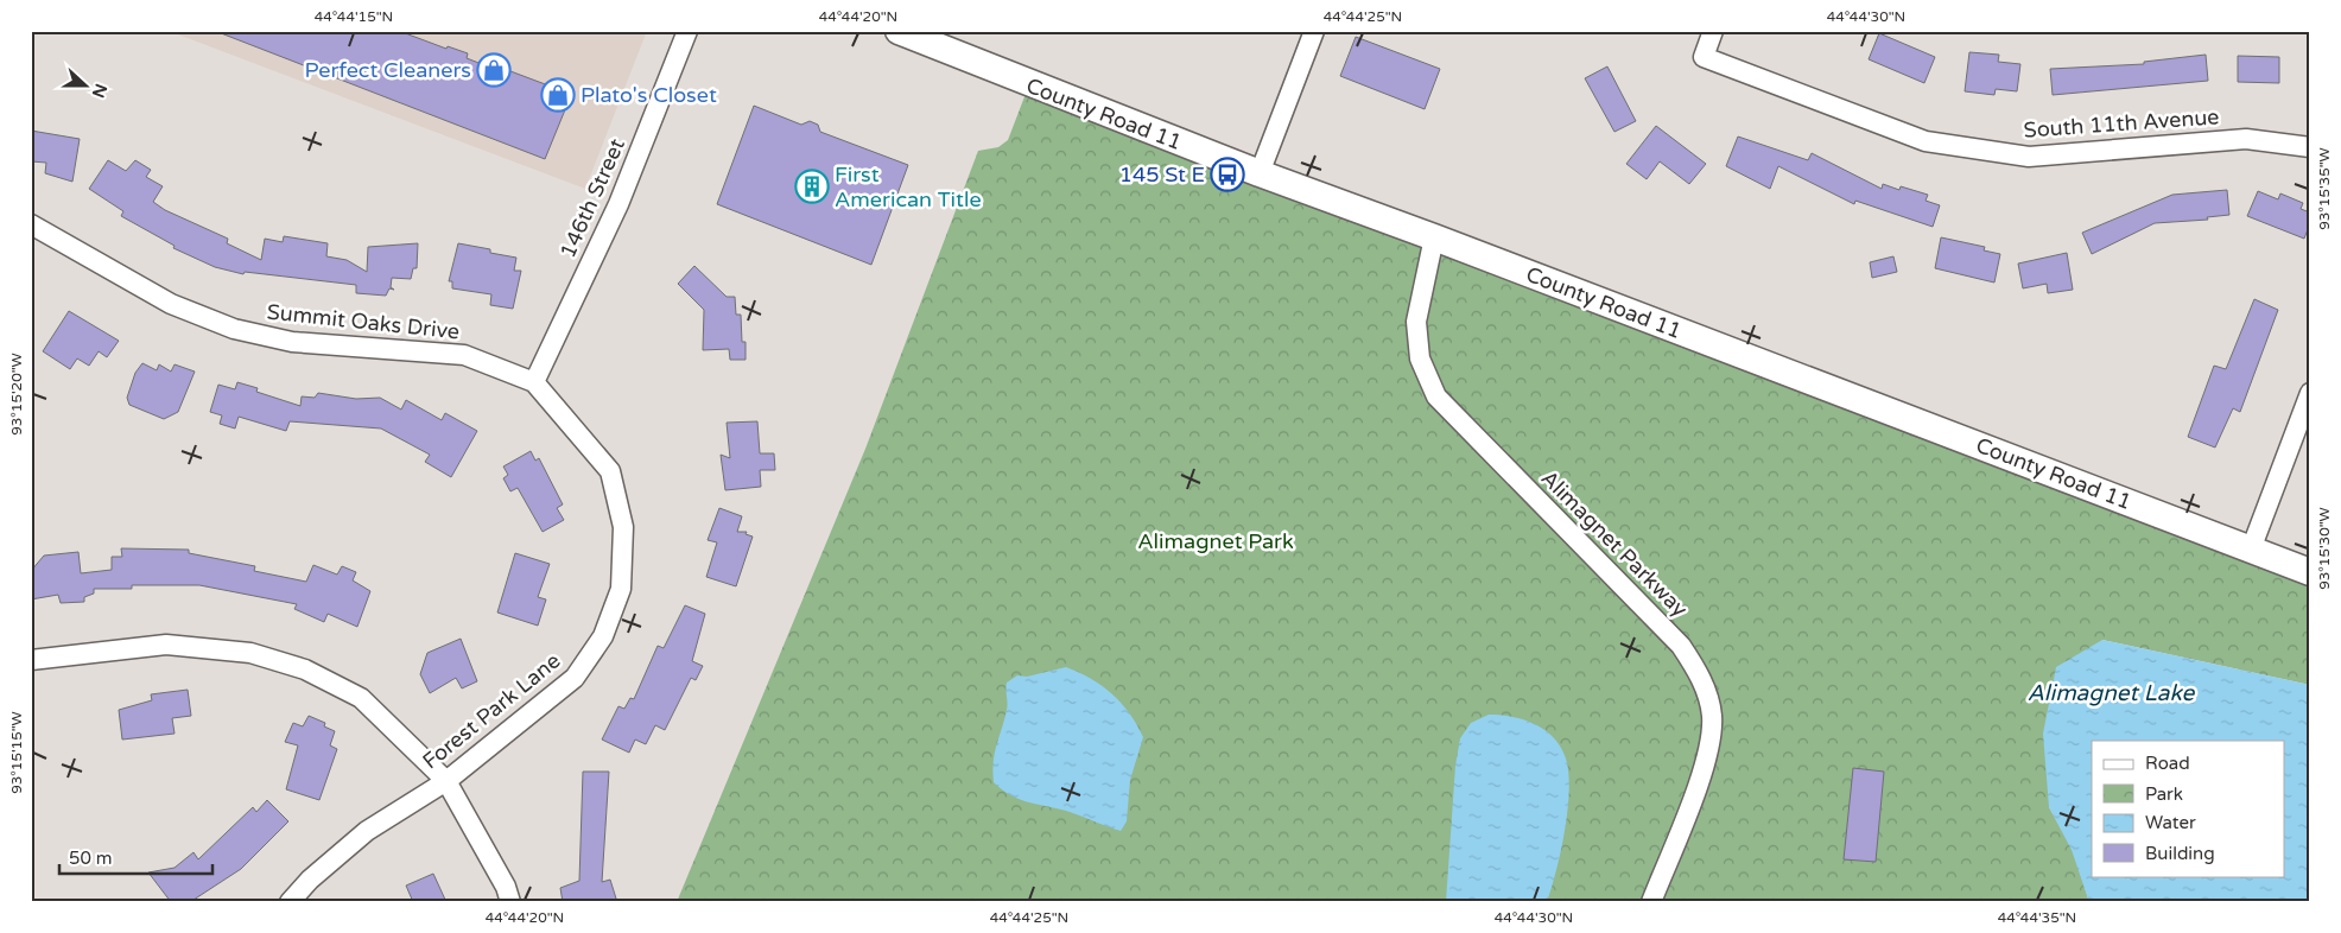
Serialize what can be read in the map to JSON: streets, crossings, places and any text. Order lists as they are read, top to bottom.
{
  "streets": {
    "street": [
      "County Road 11",
      "South 11th Avenue",
      "146th Street",
      "Summit Oaks Drive",
      "Alimagnet Parkway",
      "Forest Park Lane"
    ]
  },
  "crossings": [
    ["County Road 11", "Alimagnet Parkway"],
    ["146th Street", "Summit Oaks Drive"],
    ["146th Street", "Forest Park Lane"],
    ["Summit Oaks Drive", "Forest Park Lane"]
  ],
  "water": ["Alimagnet Lake"],
  "parks": ["Alimagnet Park"],
  "places": {
    "shop": ["Perfect Cleaners", "Plato's Closet"],
    "bus stop": ["145 St E"],
    "building": ["First American Title"]
  },
  "legend": [
    "Road",
    "Park",
    "Water",
    "Building"
  ],
  "scale_bar": "50 m",
  "north": "right",
  "coordinates": [
    "44°44'15\"N",
    "44°44'20\"N",
    "44°44'25\"N",
    "44°44'30\"N",
    "93°15'35\"W",
    "93°15'20\"W",
    "93°15'30\"W",
    "93°15'15\"W",
    "44°44'35\"N"
  ]
}
